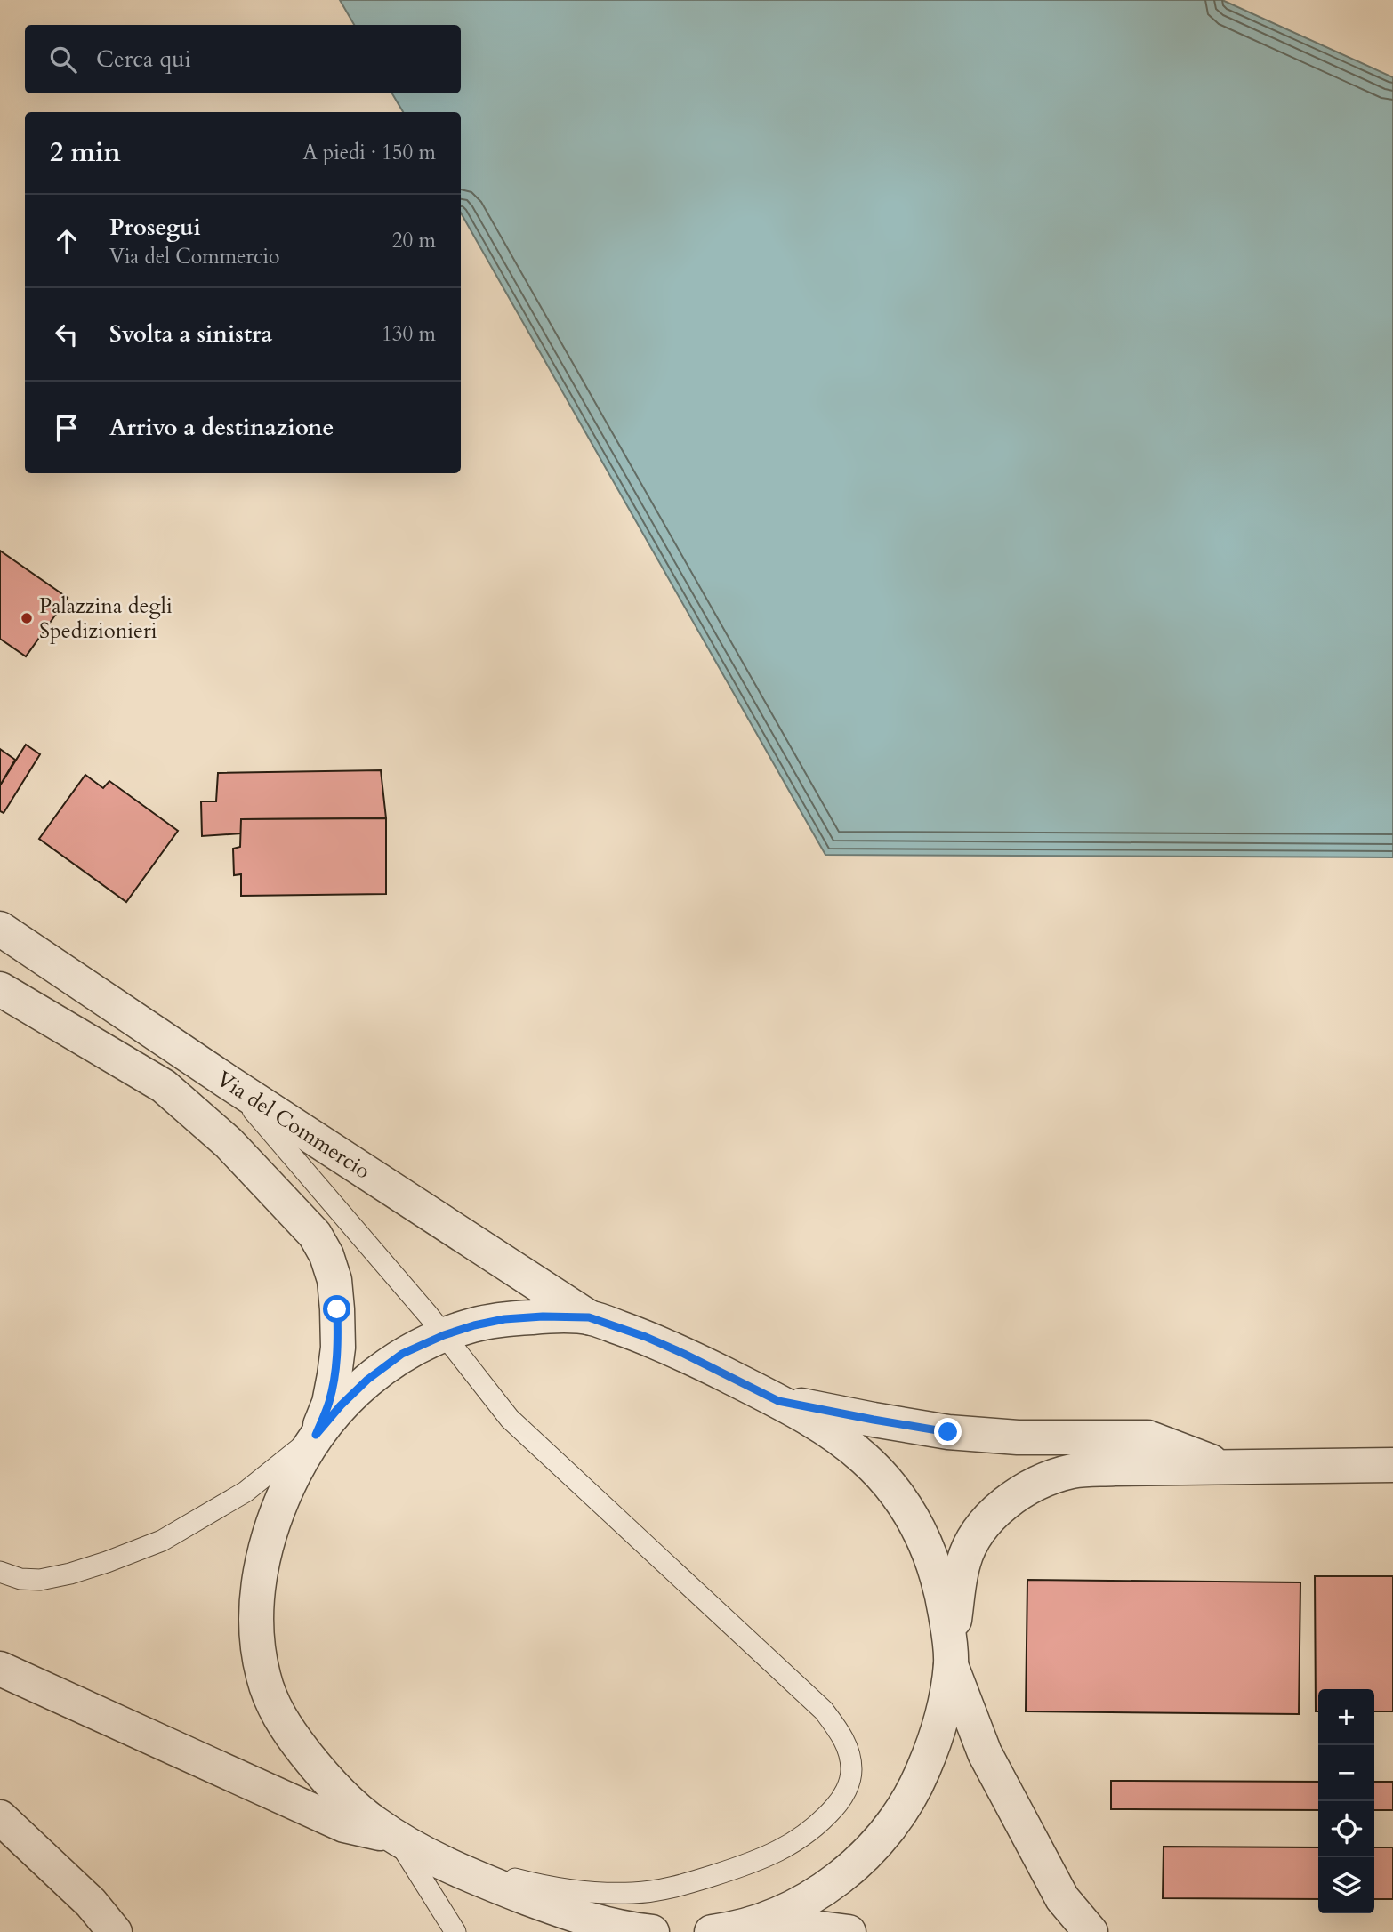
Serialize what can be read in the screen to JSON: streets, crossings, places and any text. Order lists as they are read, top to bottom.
{
  "streets": {
    "street": ["Via del Commercio"]
  },
  "places": ["Palazzina degli Spedizionieri"],
  "page": {
    "search": "Cerca qui",
    "heading": ["2 min", "A piedi · 150 m"],
    "list": [
      ["Prosegui", "Via del Commercio", "20 m"],
      ["Svolta a sinistra", "130 m"],
      "Arrivo a destinazione"
    ],
    "map_buttons": ["+", "−"]
  }
}
